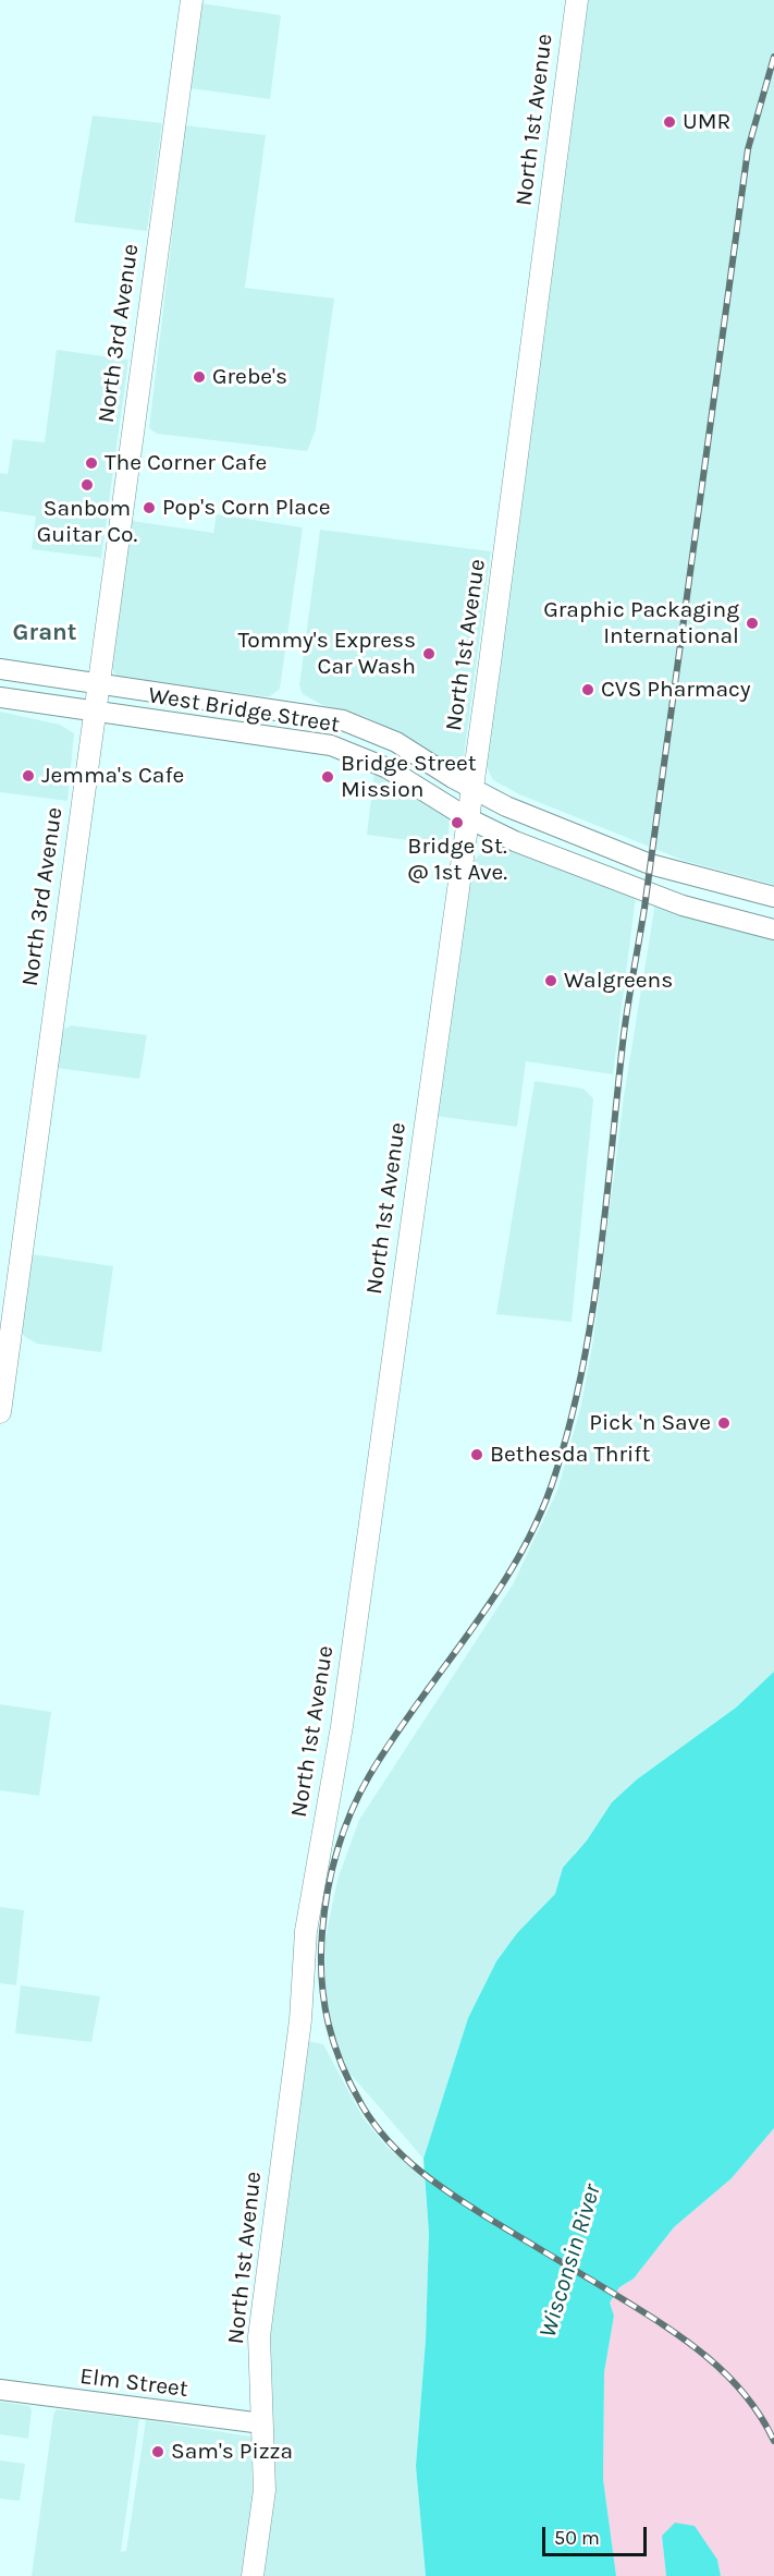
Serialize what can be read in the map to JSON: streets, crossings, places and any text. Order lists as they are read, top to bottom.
{
  "streets": {
    "main road": [
      "North 1st Avenue",
      "North 3rd Avenue",
      "West Bridge Street",
      "Elm Street"
    ]
  },
  "crossings": [
    ["North 1st Avenue", "West Bridge Street"],
    ["North 1st Avenue", "Elm Street"],
    ["North 3rd Avenue", "West Bridge Street"]
  ],
  "districts": ["Grant"],
  "water": ["Wisconsin River"],
  "places": [
    "UMR",
    "Grebe's",
    "The Corner Cafe",
    "Sanbom Guitar Co.",
    "Pop's Corn Place",
    "Graphic Packaging International",
    "Tommy's Express Car Wash",
    "CVS Pharmacy",
    "Jemma's Cafe",
    "Bridge Street Mission",
    "Bridge St. @ 1st Ave.",
    "Walgreens",
    "Pick 'n Save",
    "Bethesda Thrift",
    "Sam's Pizza"
  ],
  "scale_bar": "50 m"
}
